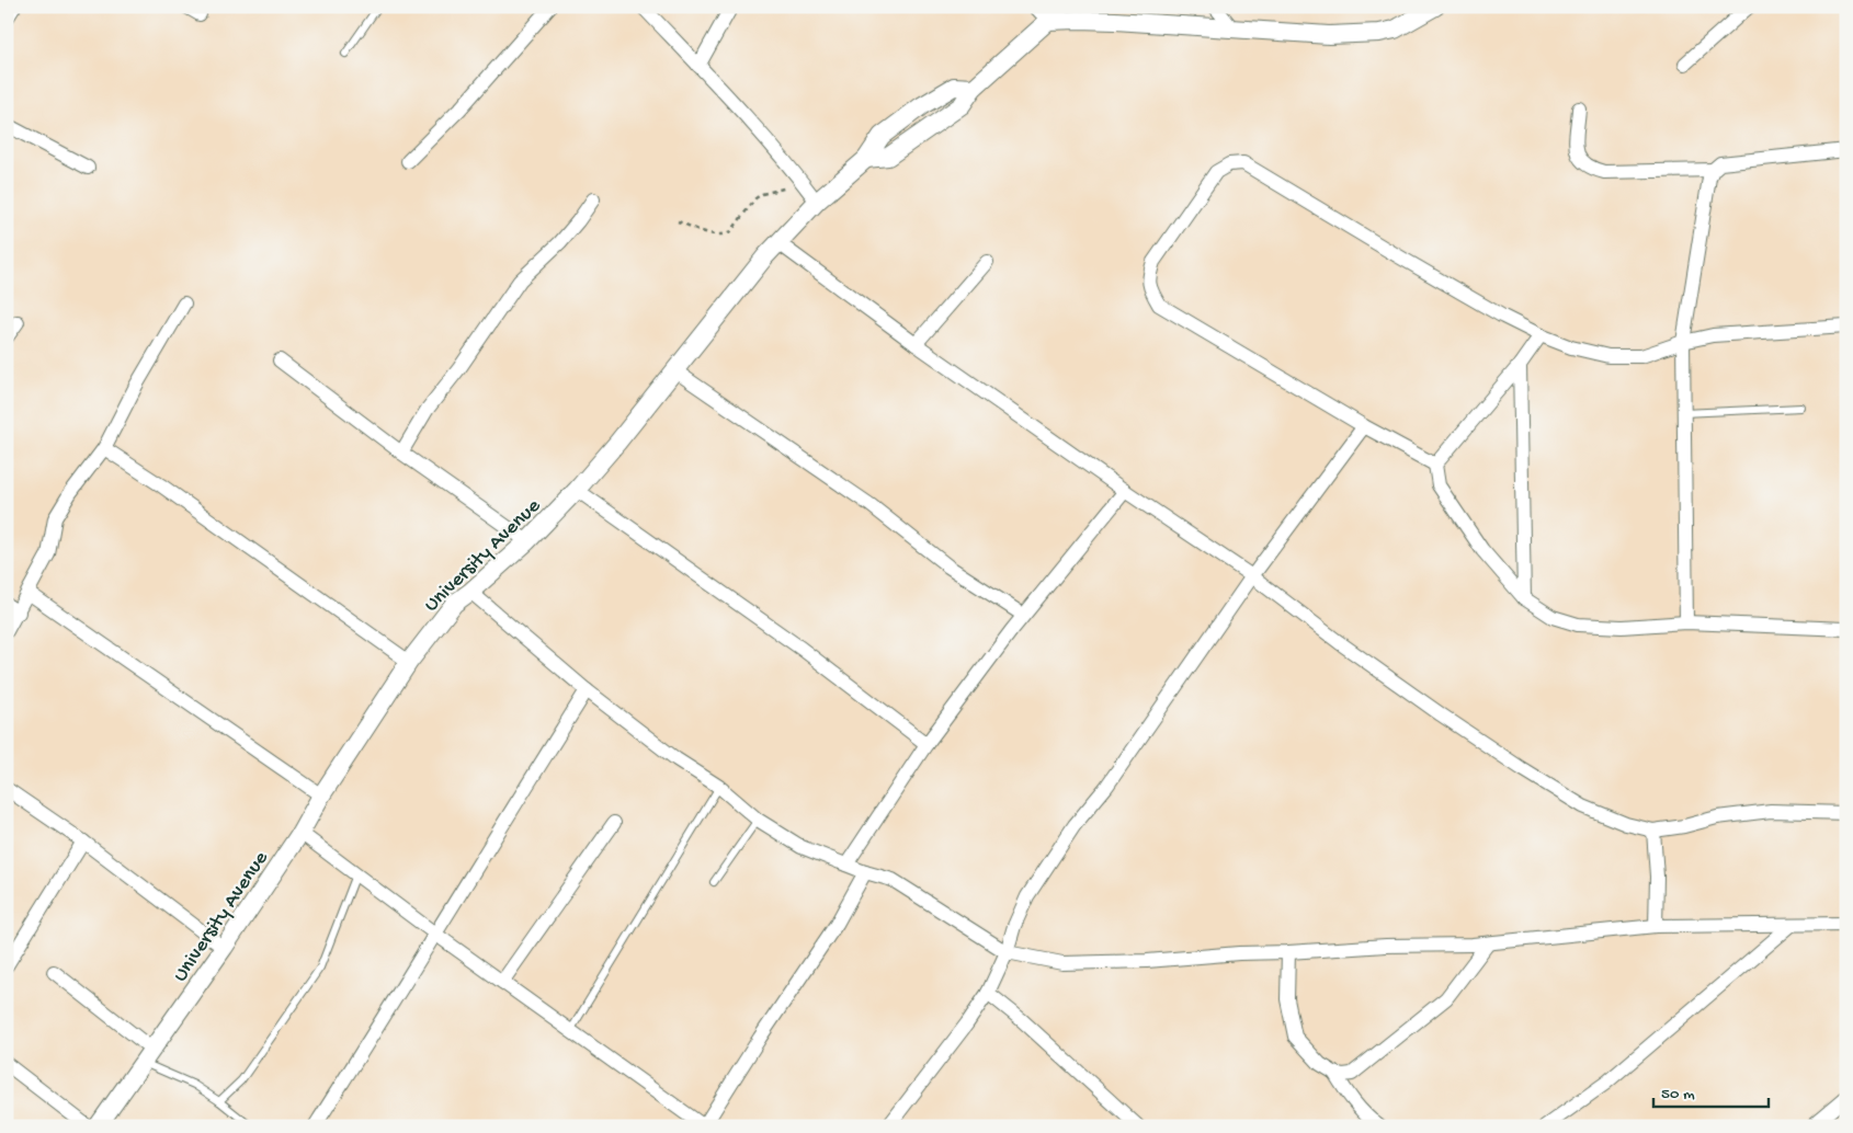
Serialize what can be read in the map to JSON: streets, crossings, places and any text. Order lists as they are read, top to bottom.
{
  "streets": {
    "street": ["University Avenue"]
  },
  "scale_bar": "50 m"
}
